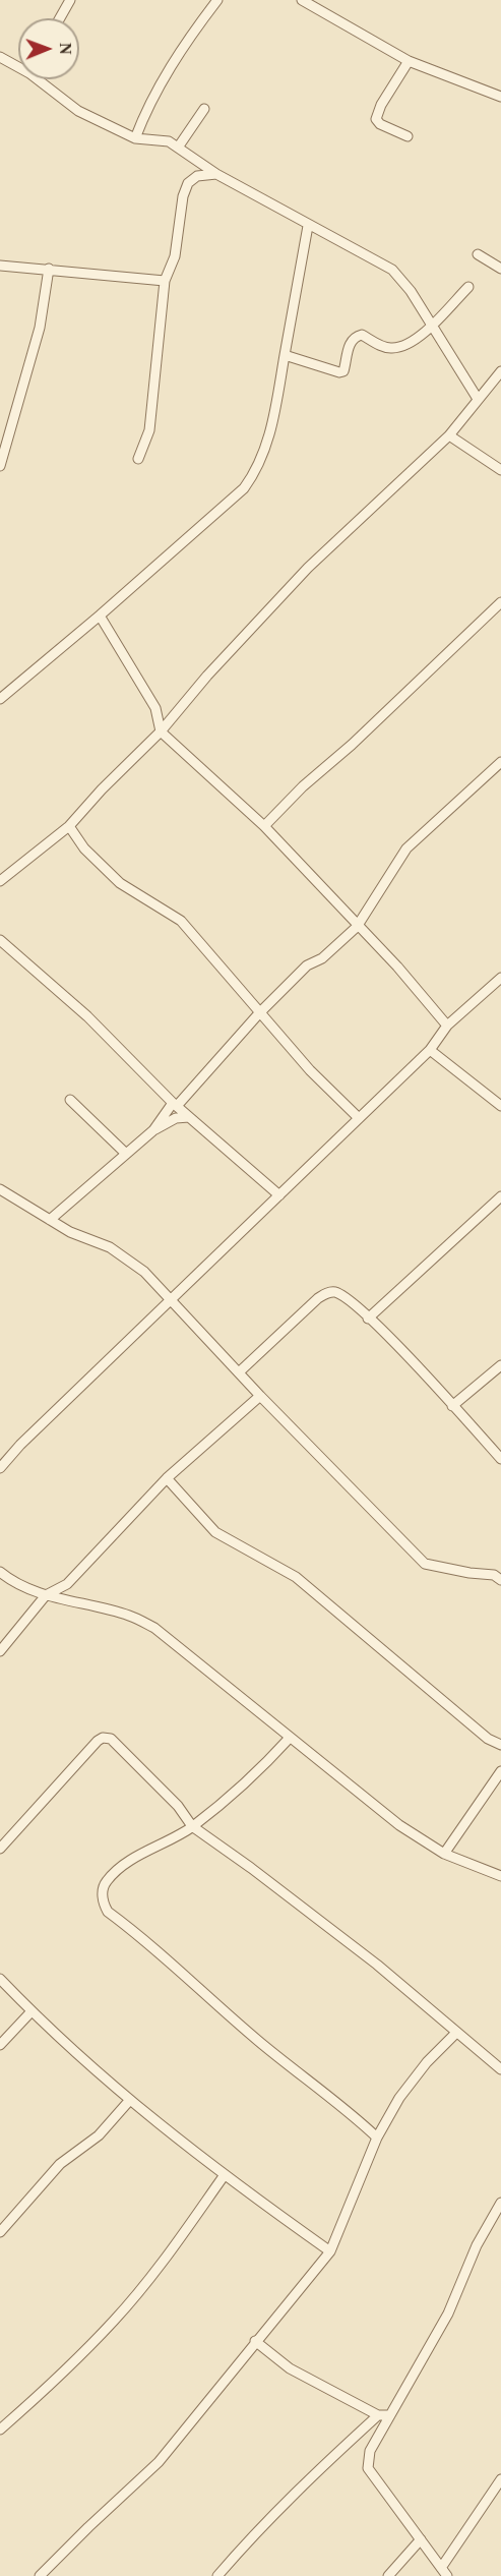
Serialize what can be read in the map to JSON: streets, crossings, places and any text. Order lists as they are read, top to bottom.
{
  "north": "right"
}
